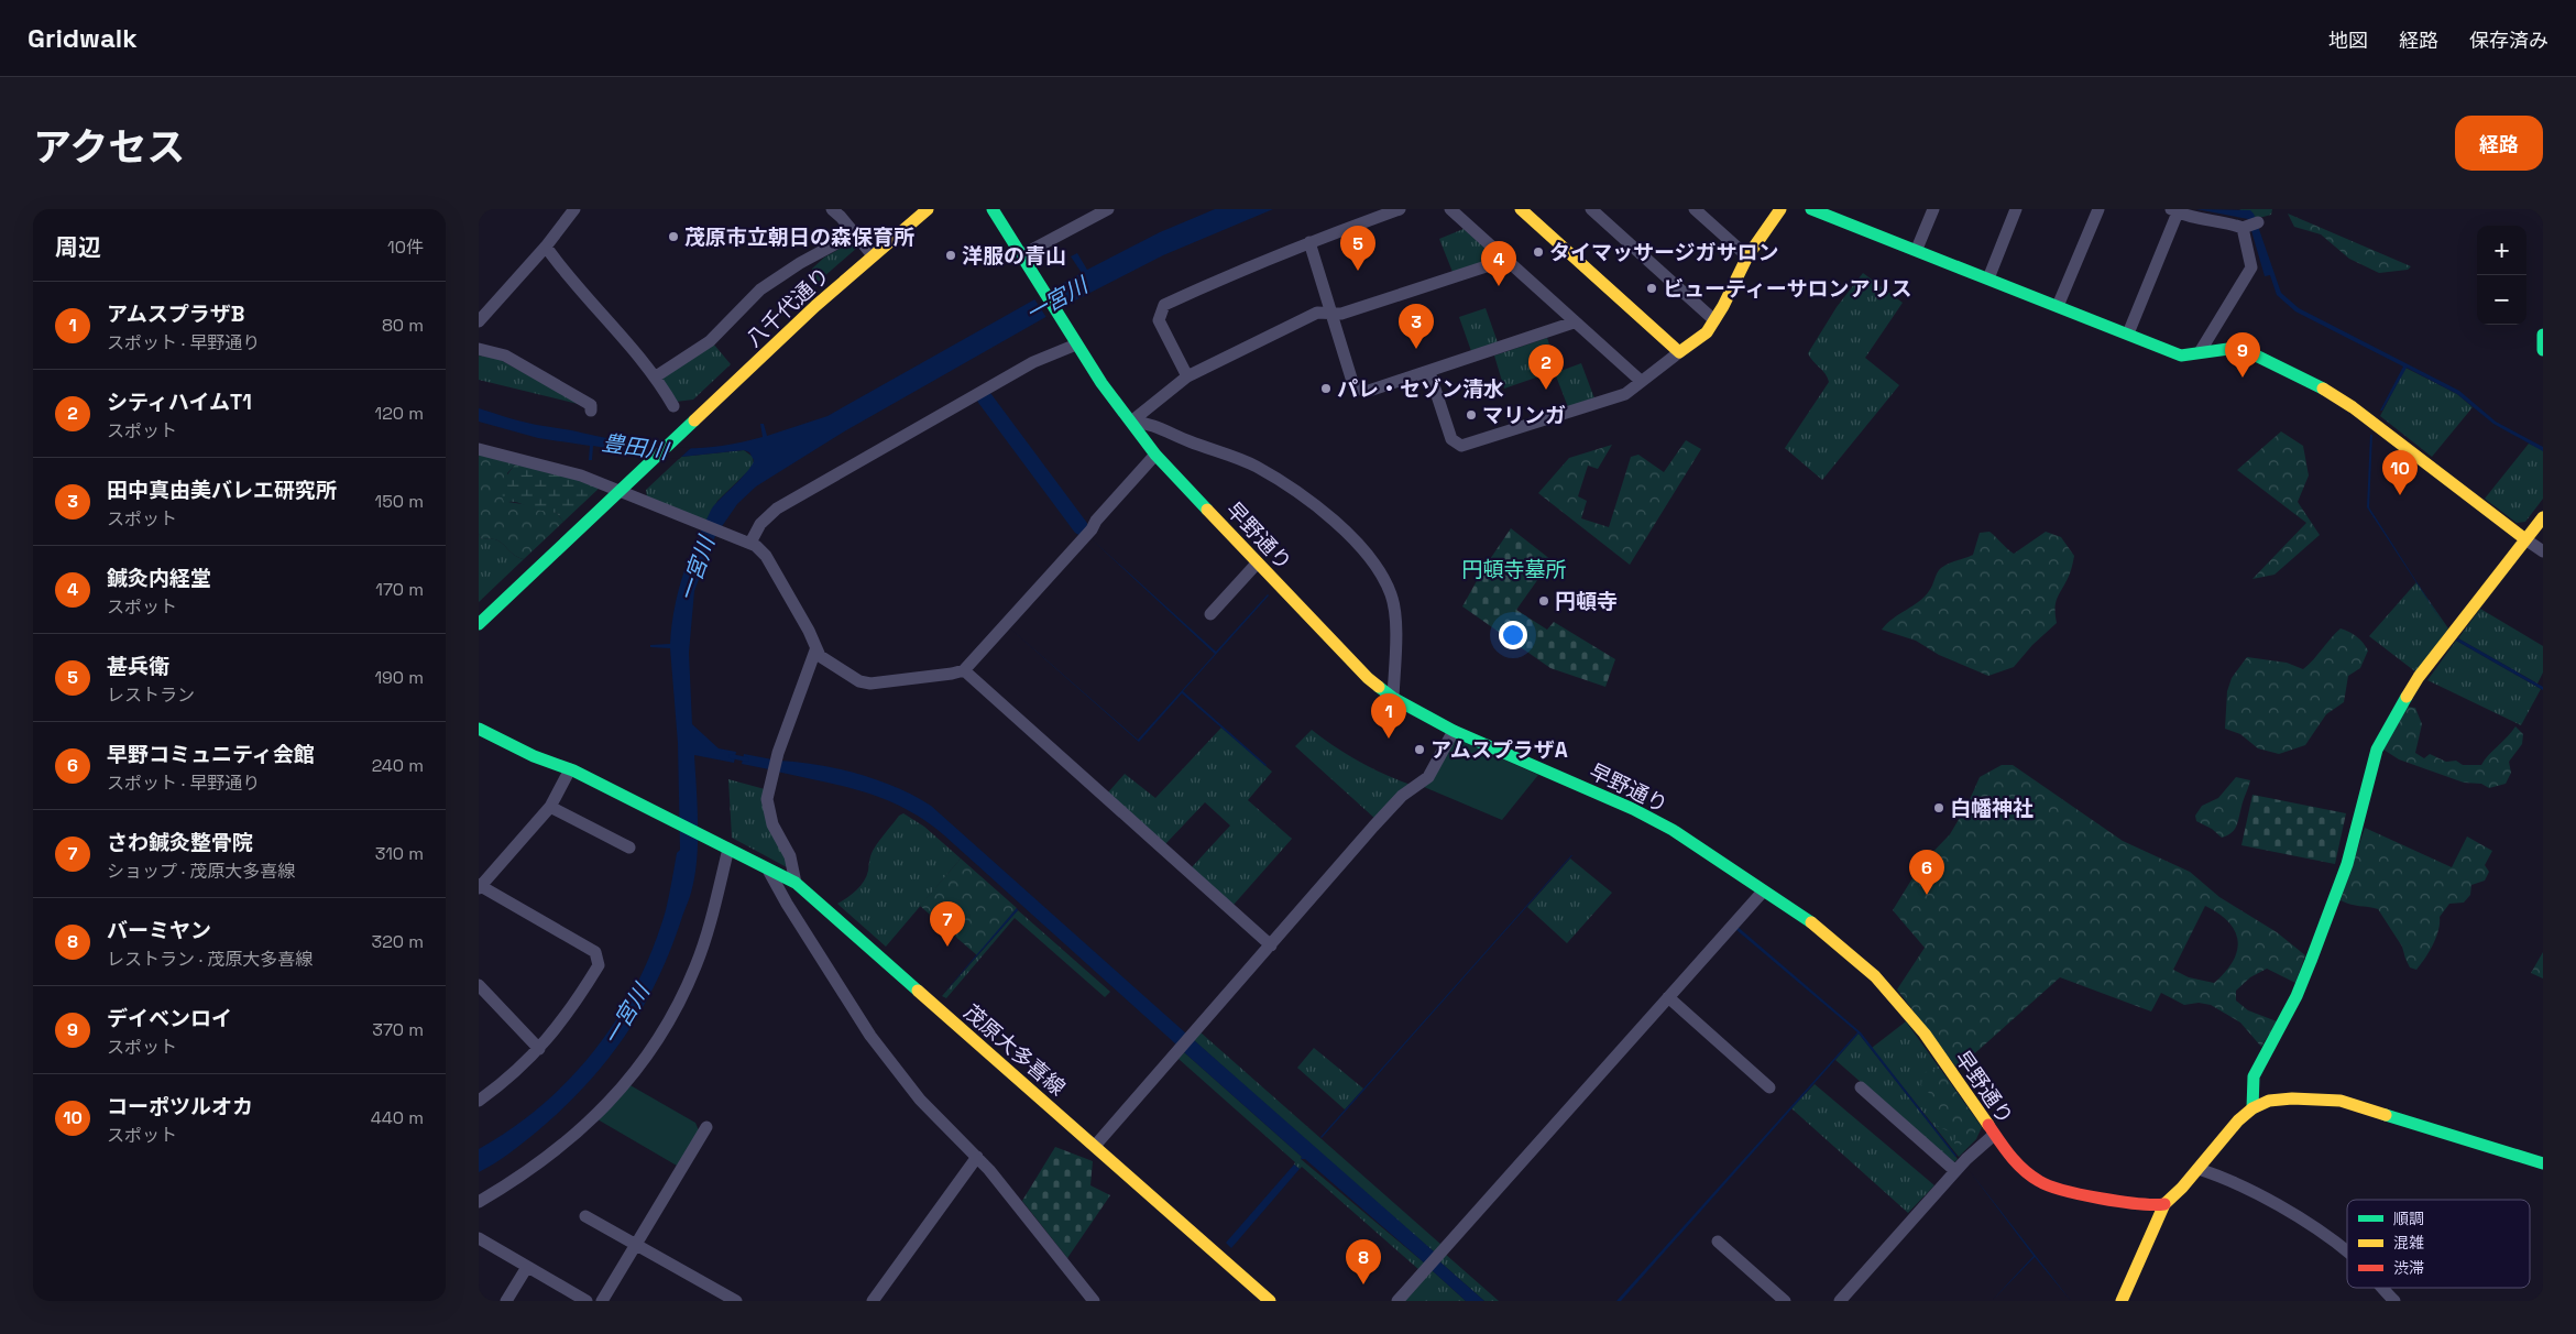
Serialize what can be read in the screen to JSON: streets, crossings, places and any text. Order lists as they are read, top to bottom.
{
  "streets": {
    "street": ["八千代通り", "早野通り", "茂原大多喜線"]
  },
  "water": ["一宮川", "豊田川"],
  "parks": ["円頓寺墓所"],
  "places": [
    "茂原市立朝日の森保育所",
    "タイマッサージガサロン",
    "洋服の青山",
    "ビューティーサロンアリス",
    "パレ・セゾン清水",
    "マリンガ",
    "円頓寺",
    "アムスプラザA",
    "白幡神社"
  ],
  "legend": ["順調", "混雑", "渋滞"],
  "page": {
    "header": "Gridwalk",
    "nav": ["地図", "経路", "保存済み"],
    "title": "アクセス",
    "buttons": "経路",
    "heading": ["周辺", "10件"],
    "map_buttons": ["+", "−"],
    "pins": [
      "5",
      "4",
      "3",
      "9",
      "2",
      "10",
      "1",
      "6",
      "7",
      "8"
    ],
    "list": [
      {
        "mark": "1",
        "name": "アムスプラザB",
        "note": "スポット · 早野通り",
        "value": "80 m"
      },
      {
        "mark": "2",
        "name": "シティハイムT1",
        "note": "スポット",
        "value": "120 m"
      },
      {
        "mark": "3",
        "name": "田中真由美バレエ研究所",
        "note": "スポット",
        "value": "150 m"
      },
      {
        "mark": "4",
        "name": "鍼灸内経堂",
        "note": "スポット",
        "value": "170 m"
      },
      {
        "mark": "5",
        "name": "甚兵衛",
        "note": "レストラン",
        "value": "190 m"
      },
      {
        "mark": "6",
        "name": "早野コミュニティ会館",
        "note": "スポット · 早野通り",
        "value": "240 m"
      },
      {
        "mark": "7",
        "name": "さわ鍼灸整骨院",
        "note": "ショップ · 茂原大多喜線",
        "value": "310 m"
      },
      {
        "mark": "8",
        "name": "バーミヤン",
        "note": "レストラン · 茂原大多喜線",
        "value": "320 m"
      },
      {
        "mark": "9",
        "name": "デイベンロイ",
        "note": "スポット",
        "value": "370 m"
      },
      {
        "mark": "10",
        "name": "コーポツルオカ",
        "note": "スポット",
        "value": "440 m"
      }
    ]
  }
}
